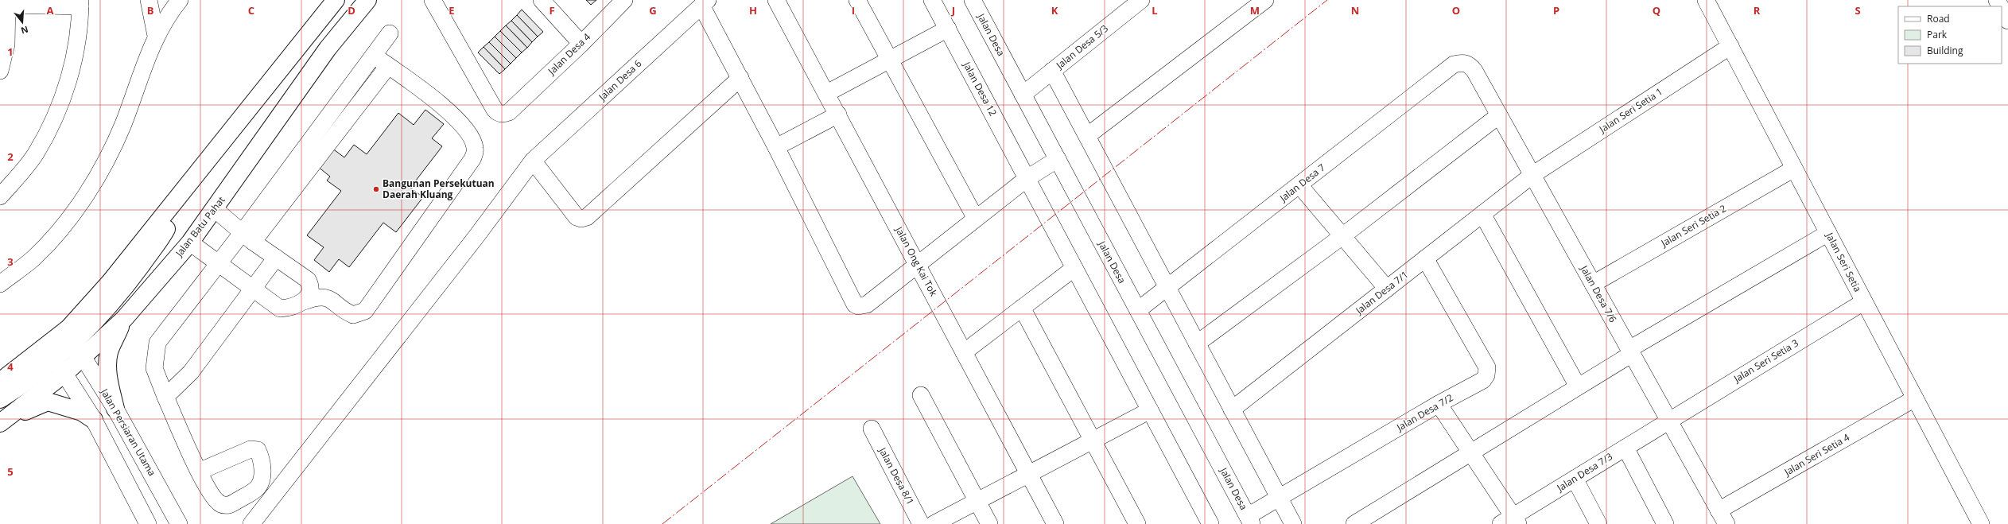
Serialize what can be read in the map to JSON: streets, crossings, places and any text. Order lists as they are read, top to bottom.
{
  "streets": {
    "highway": ["Jalan Batu Pahat"],
    "street": [
      "Jalan Desa",
      "Jalan Desa 5/3",
      "Jalan Desa 4",
      "Jalan Desa 6",
      "Jalan Desa 12",
      "Jalan Seri Setia 1",
      "Jalan Desa 7",
      "Jalan Seri Setia 2",
      "Jalan Ong Kai Tok",
      "Jalan Seri Setia",
      "Jalan Desa 7/1",
      "Jalan Desa 7/6",
      "Jalan Seri Setia 3",
      "Jalan Desa 7/2",
      "Jalan Persiaran Utama",
      "Jalan Seri Setia 4",
      "Jalan Desa 7/3",
      "Jalan Desa 8/1"
    ]
  },
  "crossings": [
    ["Jalan Desa", "Jalan Desa 5/3"],
    ["Jalan Desa", "Jalan Desa 7"],
    ["Jalan Desa", "Jalan Desa 7/2"],
    ["Jalan Seri Setia 1", "Jalan Seri Setia"],
    ["Jalan Seri Setia 1", "Jalan Desa 7/1"],
    ["Jalan Seri Setia 1", "Jalan Desa 7/6"],
    ["Jalan Desa 7", "Jalan Desa 7/6"],
    ["Jalan Seri Setia 2", "Jalan Seri Setia"],
    ["Jalan Seri Setia 2", "Jalan Desa 7/6"],
    ["Jalan Batu Pahat", "Jalan Persiaran Utama"],
    ["Jalan Seri Setia", "Jalan Seri Setia 3"],
    ["Jalan Seri Setia", "Jalan Seri Setia 4"],
    ["Jalan Desa 7/1", "Jalan Desa 7/6"],
    ["Jalan Desa 7/1", "Jalan Desa 7/2"],
    ["Jalan Desa 7/6", "Jalan Seri Setia 3"],
    ["Jalan Desa 7/6", "Jalan Seri Setia 4"],
    ["Jalan Desa 7/6", "Jalan Desa 7/3"],
    ["Jalan Seri Setia 3", "Jalan Desa 7/3"]
  ],
  "places": ["Bangunan Persekutuan Daerah Kluang"],
  "legend": ["Road", "Park", "Building"],
  "north": "bottom",
  "grid": {
    "columns": [
      "A",
      "B",
      "C",
      "D",
      "E",
      "F",
      "G",
      "H",
      "I",
      "J",
      "K",
      "L",
      "M",
      "N",
      "O",
      "P",
      "Q",
      "R",
      "S"
    ],
    "rows": [
      "1",
      "2",
      "3",
      "4",
      "5"
    ]
  }
}
